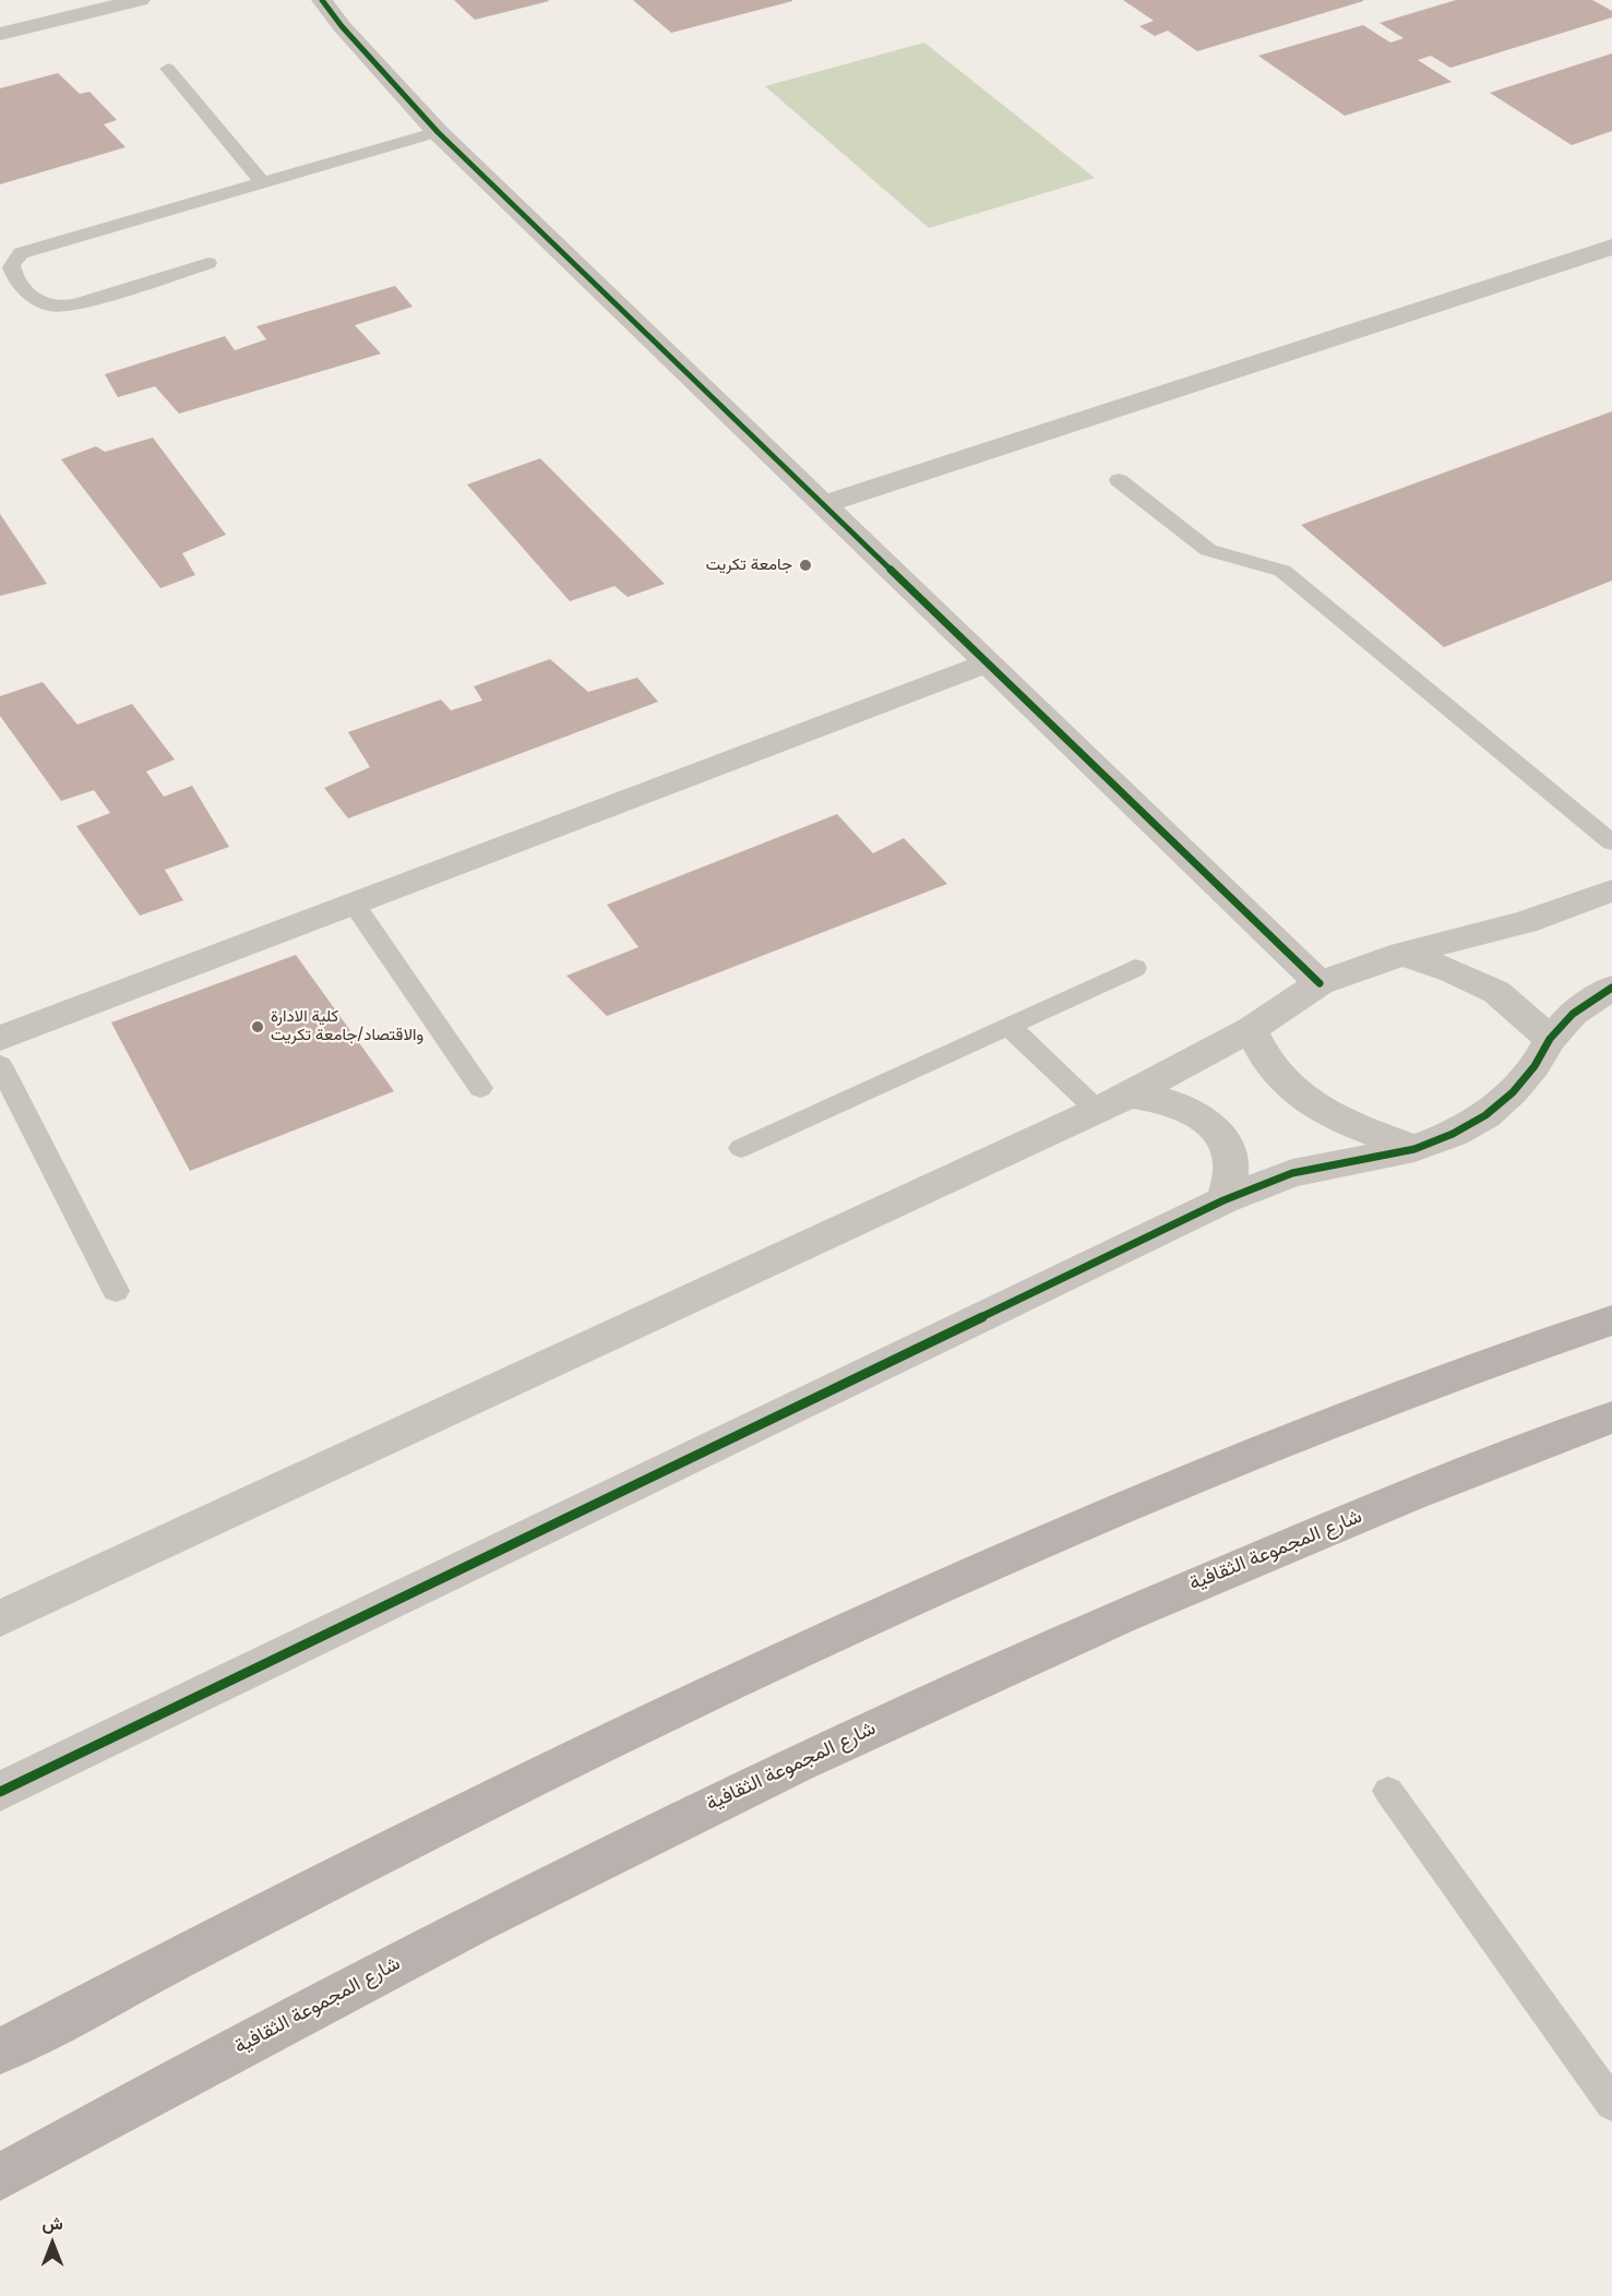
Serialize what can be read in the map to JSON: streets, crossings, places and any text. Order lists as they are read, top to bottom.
{
  "streets": {
    "main road": ["شارع المجموعة الثقافية"]
  },
  "places": ["جامعة تكريت", "كلية الادارة والاقتصاد/جامعة تكريت"],
  "north": "top"
}
